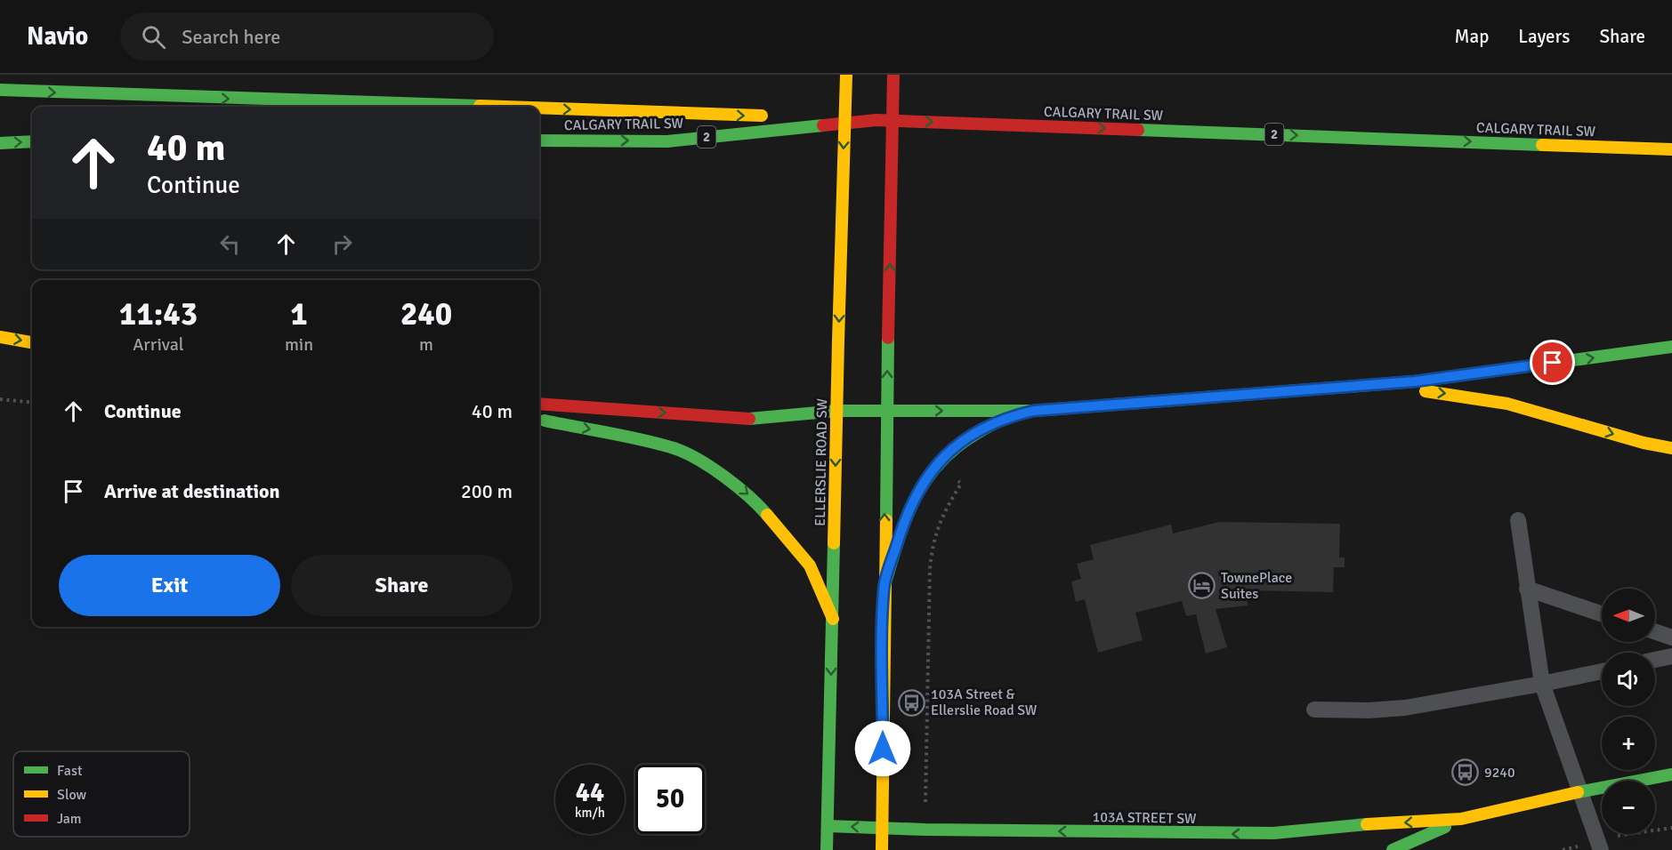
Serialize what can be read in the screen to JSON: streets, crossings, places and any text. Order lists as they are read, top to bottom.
{
  "streets": {
    "main road": [
      "CALGARY TRAIL SW",
      "2",
      "ELLERSLIE ROAD SW",
      "103A STREET SW"
    ]
  },
  "crossings": [
    ["ELLERSLIE ROAD SW", "103A STREET SW"]
  ],
  "one_way": ["CALGARY TRAIL SW", "103A STREET SW"],
  "places": {
    "hotel": ["TownePlace Suites"],
    "bus stop": ["103A Street & Ellerslie Road SW", "9240"]
  },
  "legend": ["Fast", "Slow", "Jam"],
  "north": "left",
  "page": {
    "header": "Navio",
    "search": "Search here",
    "nav": ["Map", "Layers", "Share"],
    "turn": ["40 m", "Continue"],
    "eta": [
      "11:43",
      "Arrival",
      "1",
      "min",
      "240",
      "m"
    ],
    "list": [
      {
        "name": "Continue",
        "value": "40 m"
      },
      {
        "name": "Arrive at destination",
        "value": "200 m"
      }
    ],
    "buttons": ["Exit", "Share"],
    "map_buttons": ["+", "−"],
    "speed": "44 km/h",
    "limit": "50"
  }
}
